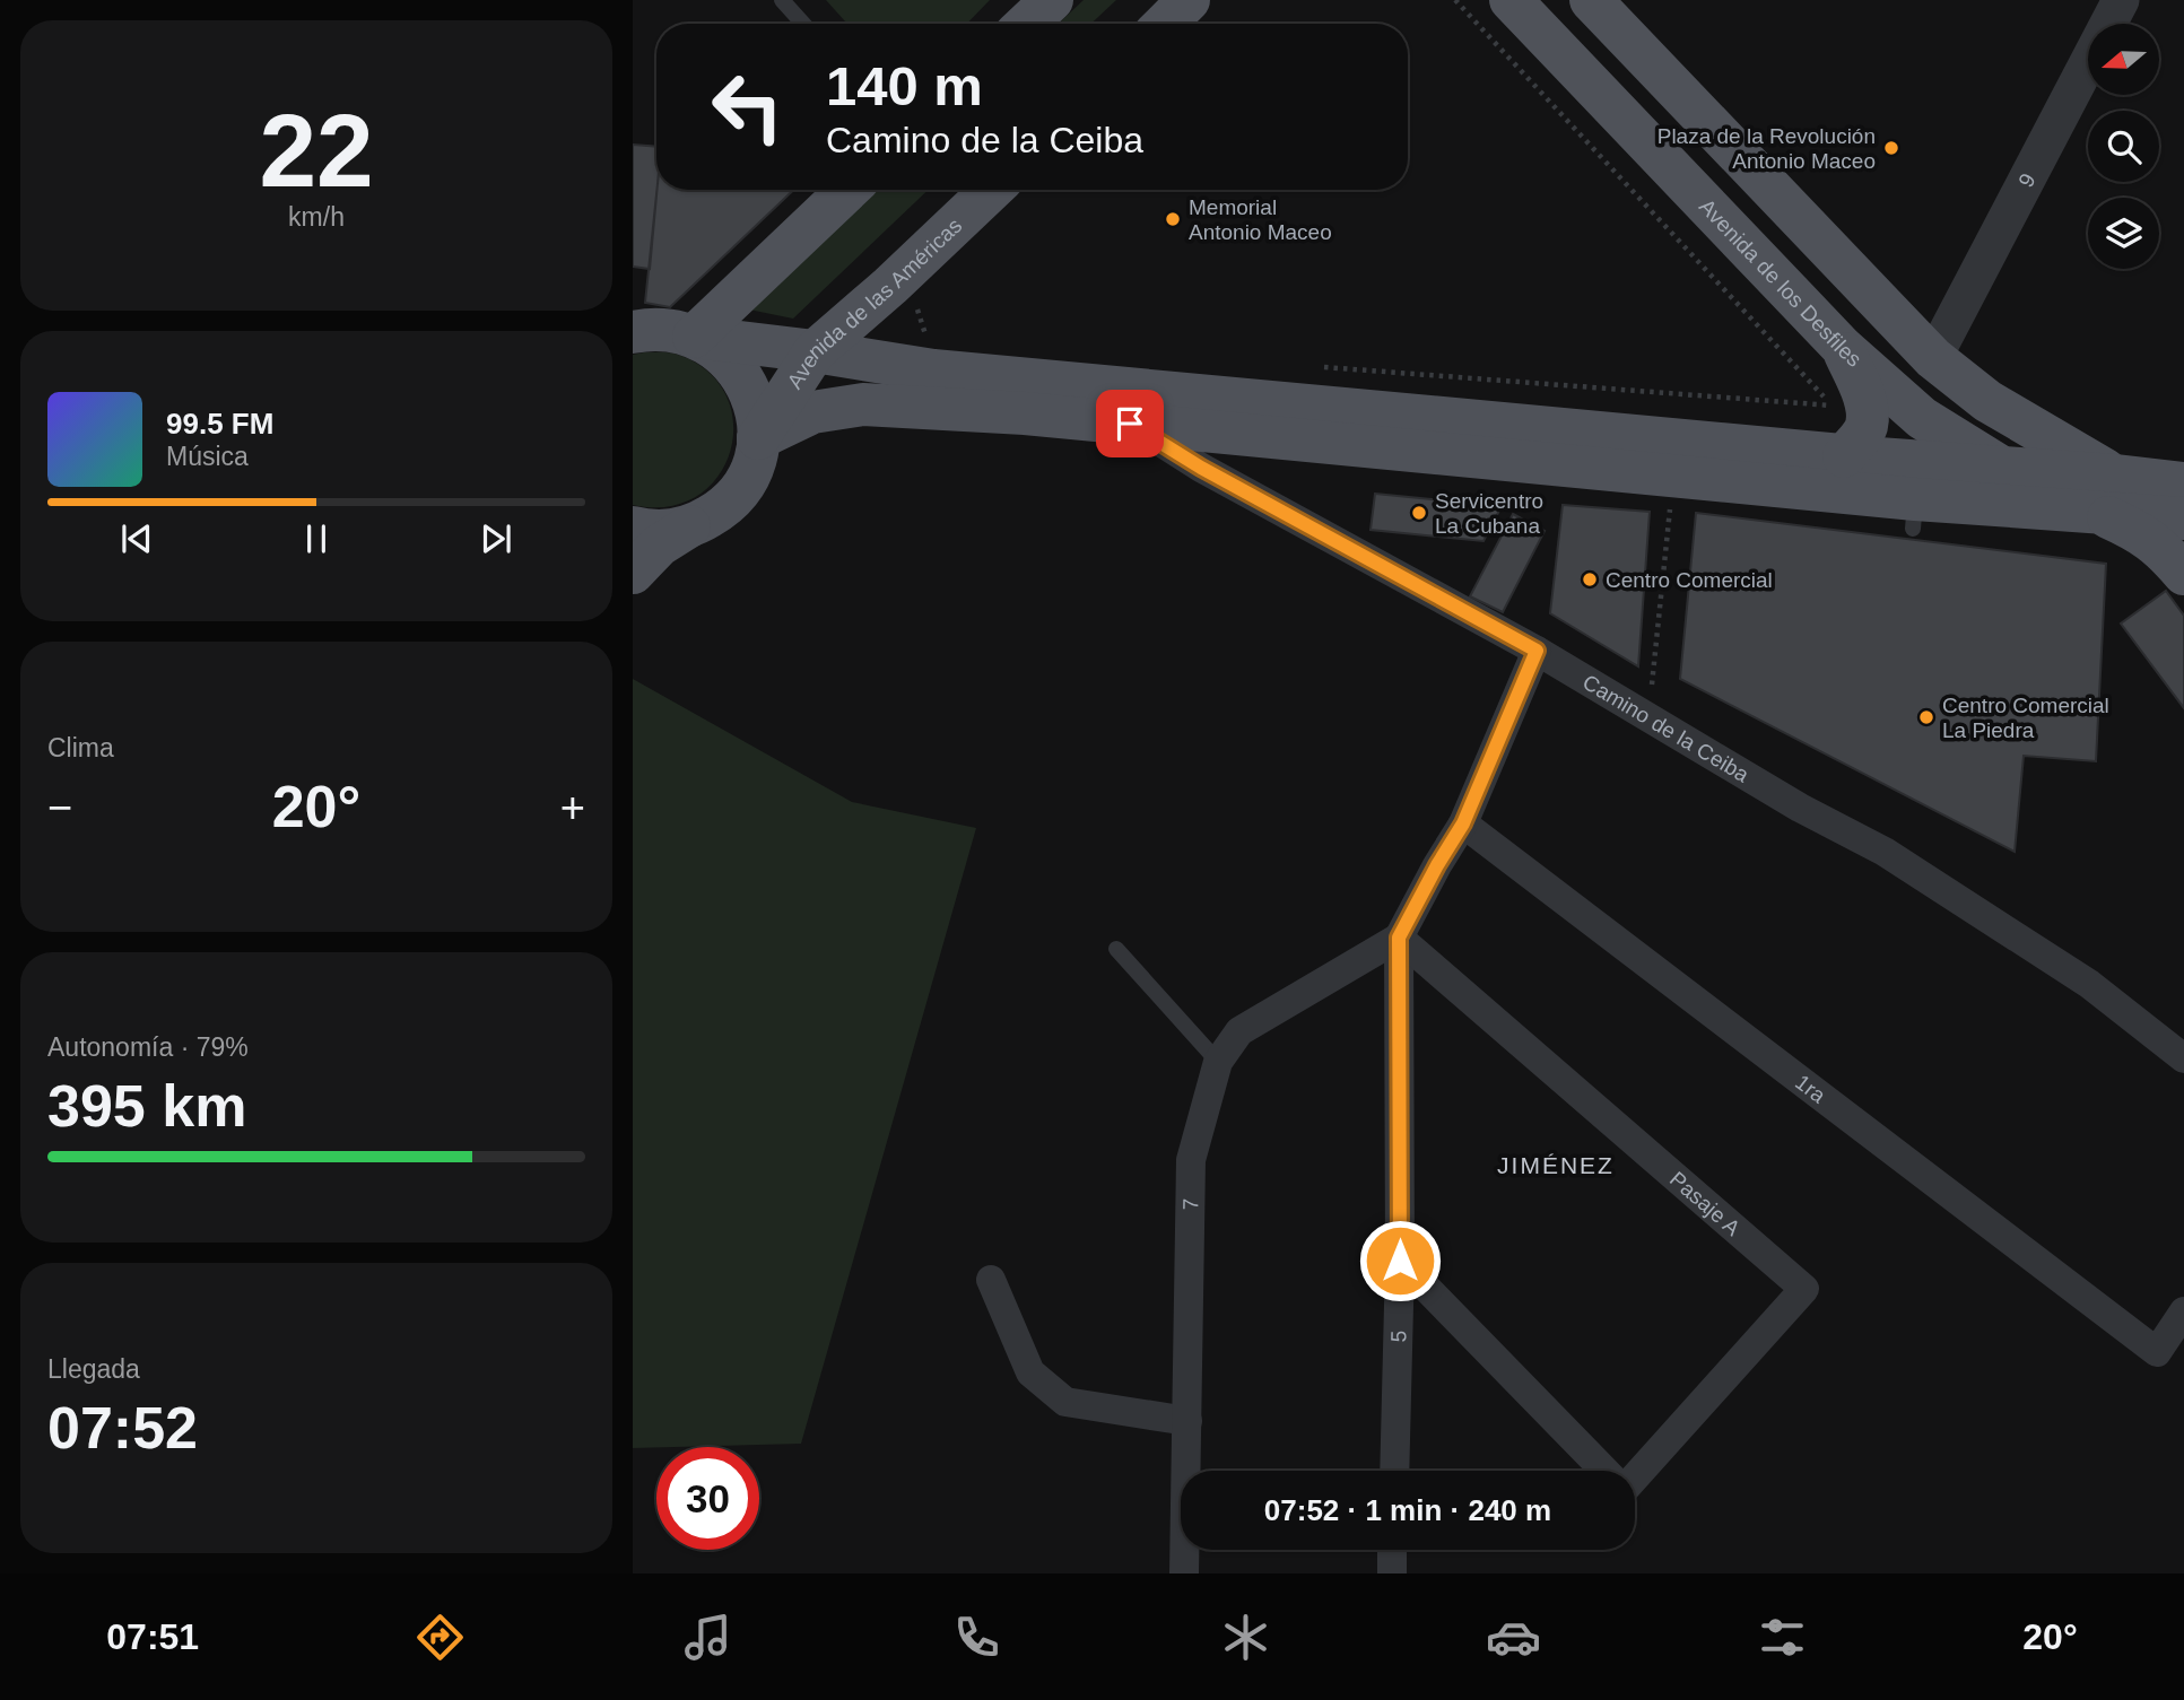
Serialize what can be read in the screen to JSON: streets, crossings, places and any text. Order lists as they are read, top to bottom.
{
  "streets": {
    "main road": ["Avenida de los Desfiles", "Avenida de las Américas"],
    "street": [
      "9",
      "Camino de la Ceiba",
      "1ra",
      "Pasaje A",
      "7",
      "5"
    ]
  },
  "crossings": [
    ["Camino de la Ceiba", "5"],
    ["1ra", "5"],
    ["Pasaje A", "7"],
    ["Pasaje A", "5"],
    ["7", "5"]
  ],
  "districts": ["JIMÉNEZ"],
  "places": [
    "Plaza de la Revolución Antonio Maceo",
    "Memorial Antonio Maceo",
    "Servicentro La Cubana",
    "Centro Comercial",
    "Centro Comercial La Piedra"
  ],
  "north": "left",
  "page": {
    "tile": [
      ["22", "km/h"],
      "Clima",
      ["Autonomía · 79%", "395 km"],
      ["Llegada", "07:52"]
    ],
    "turn": ["140 m", "Camino de la Ceiba"],
    "song": ["99.5 FM", "Música"],
    "heat": ["−", "20°", "+"],
    "limit": "30",
    "trip": "07:52 · 1 min · 240 m",
    "tabs": ["07:51", "20°"]
  }
}
